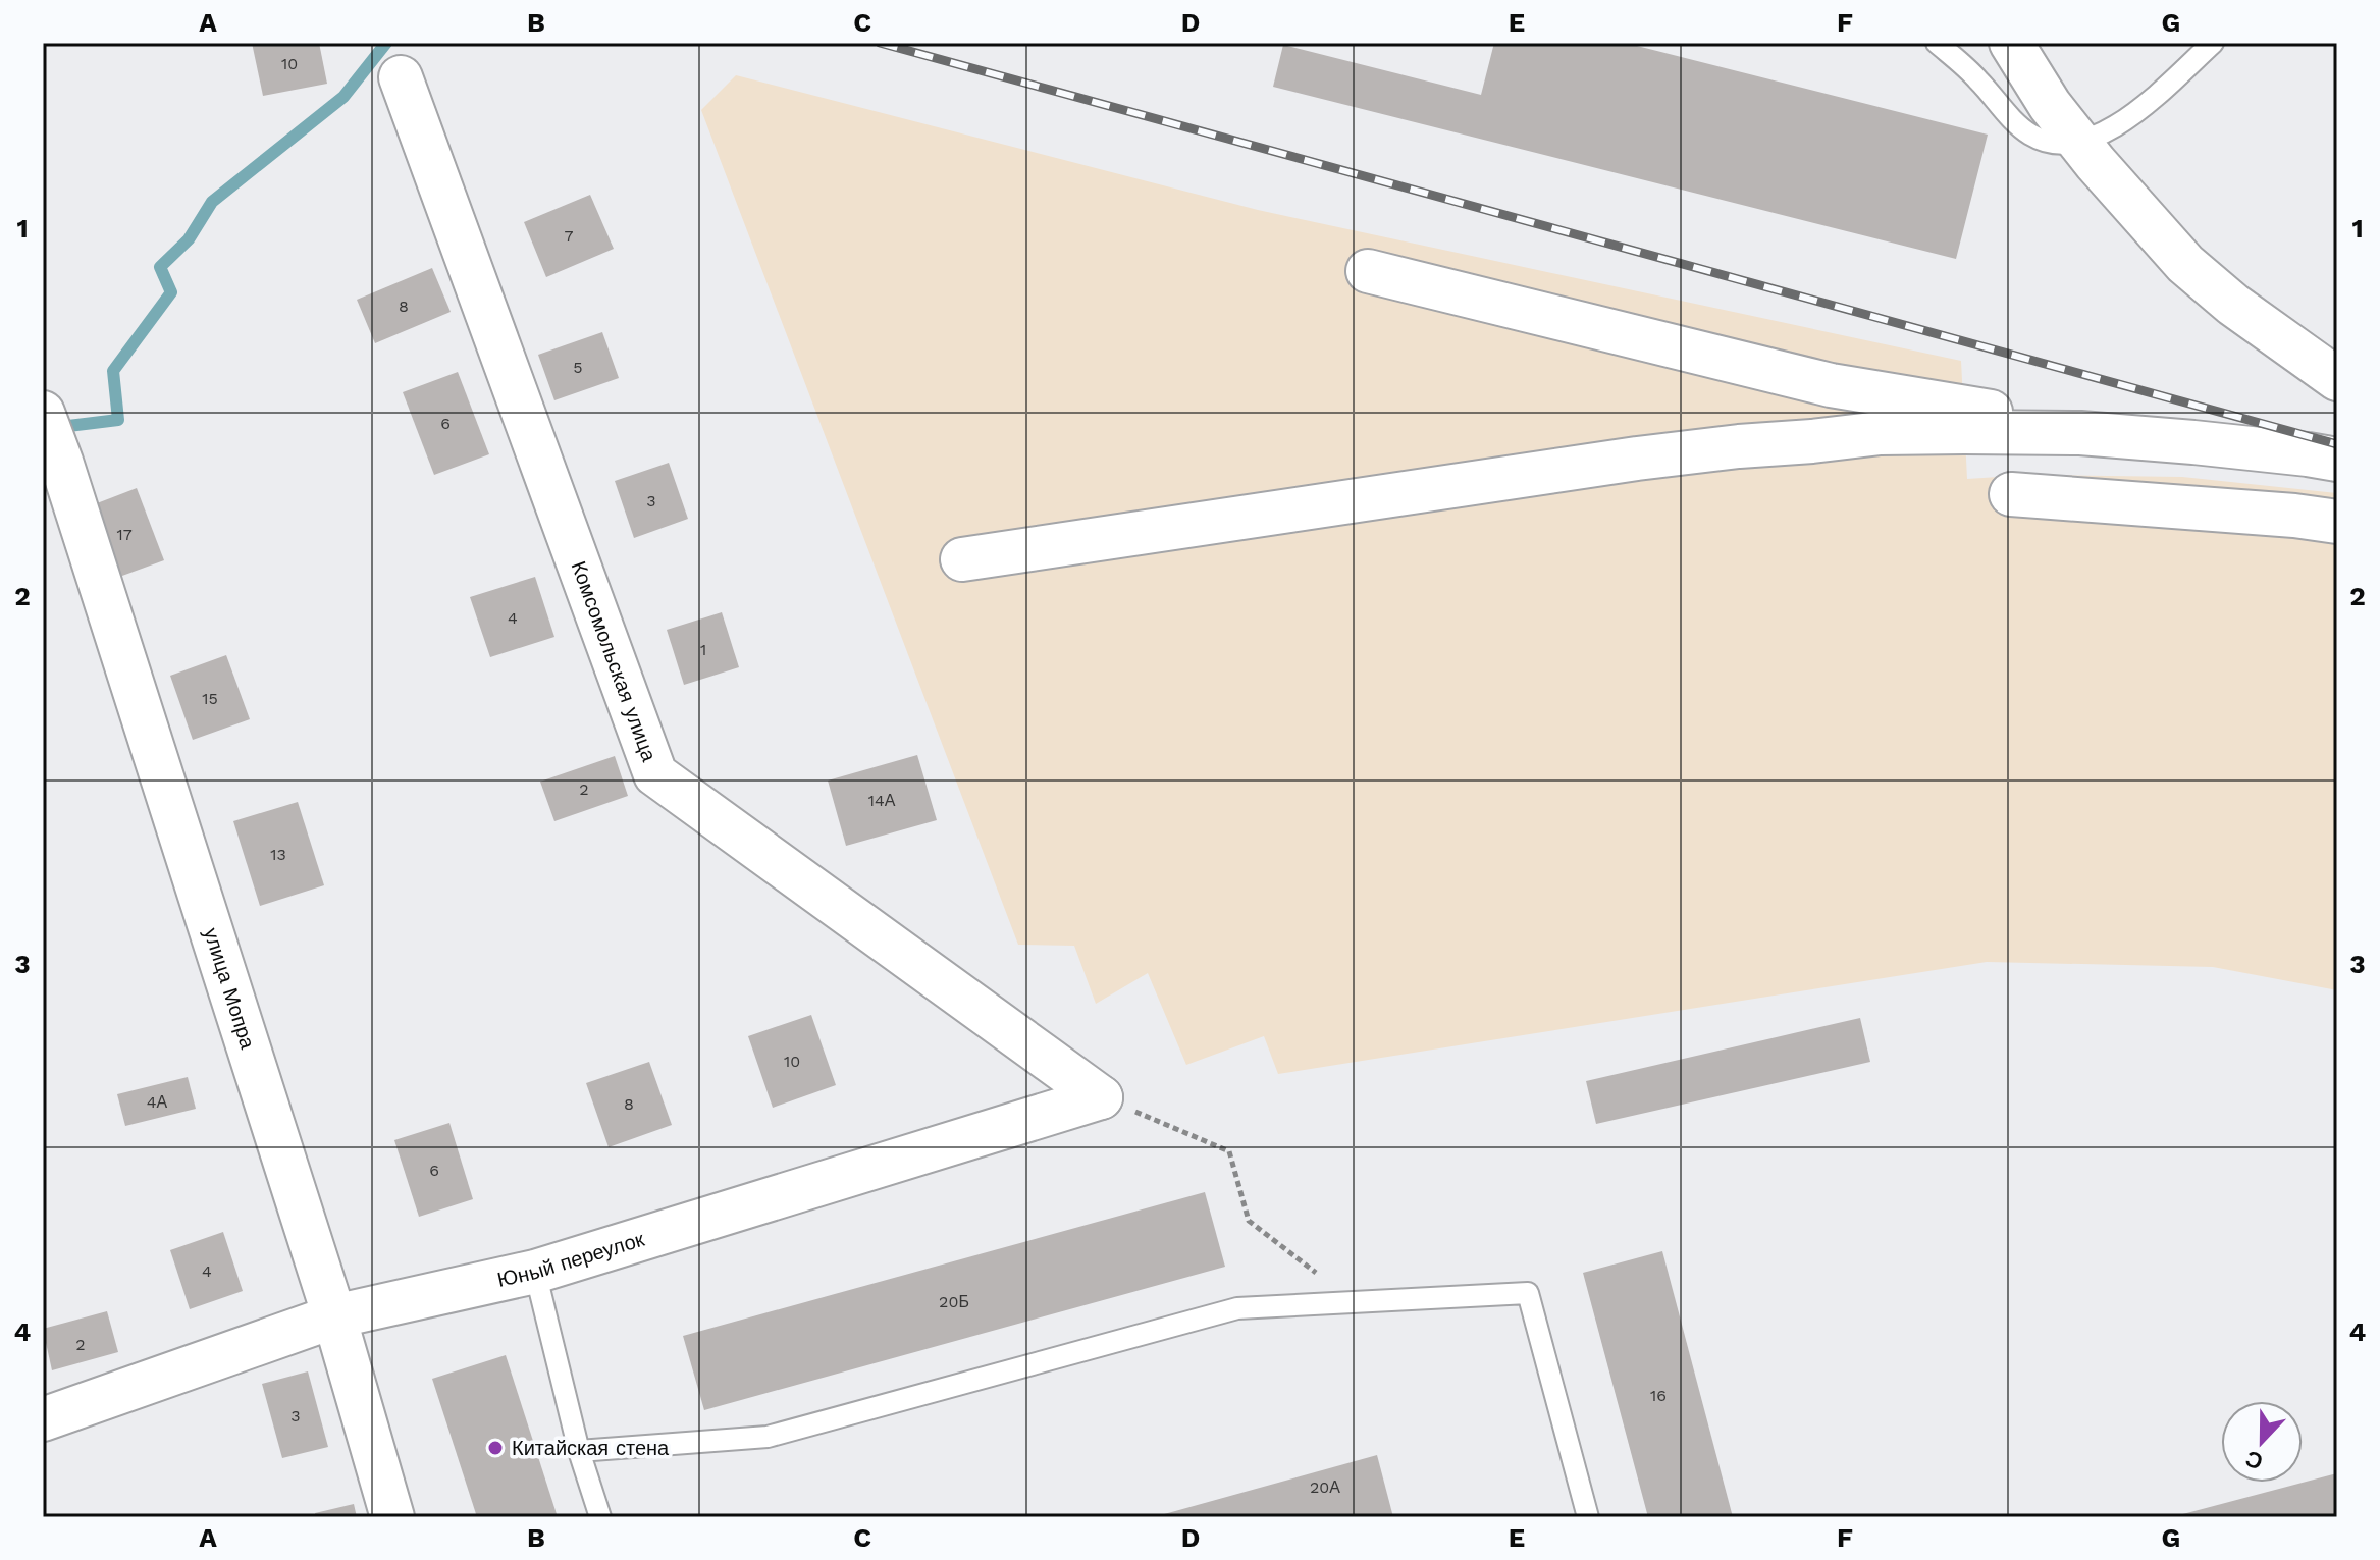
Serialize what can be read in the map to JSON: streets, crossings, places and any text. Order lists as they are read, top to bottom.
{
  "streets": {
    "street": ["Комсомольская улица", "улица Мопра", "Юный переулок"]
  },
  "crossings": [
    ["Комсомольская улица", "Юный переулок"],
    ["улица Мопра", "Юный переулок"]
  ],
  "places": ["Китайская стена"],
  "house_numbers": [
    "10",
    "7",
    "8",
    "5",
    "6",
    "3",
    "17",
    "4",
    "1",
    "15",
    "2",
    "14А",
    "13",
    "10",
    "4А",
    "8",
    "6",
    "4",
    "20Б",
    "2",
    "16",
    "3",
    "20А"
  ],
  "north": "bottom",
  "grid": {
    "columns": [
      "A",
      "B",
      "C",
      "D",
      "E",
      "F",
      "G"
    ],
    "rows": [
      "1",
      "2",
      "3",
      "4"
    ]
  }
}
